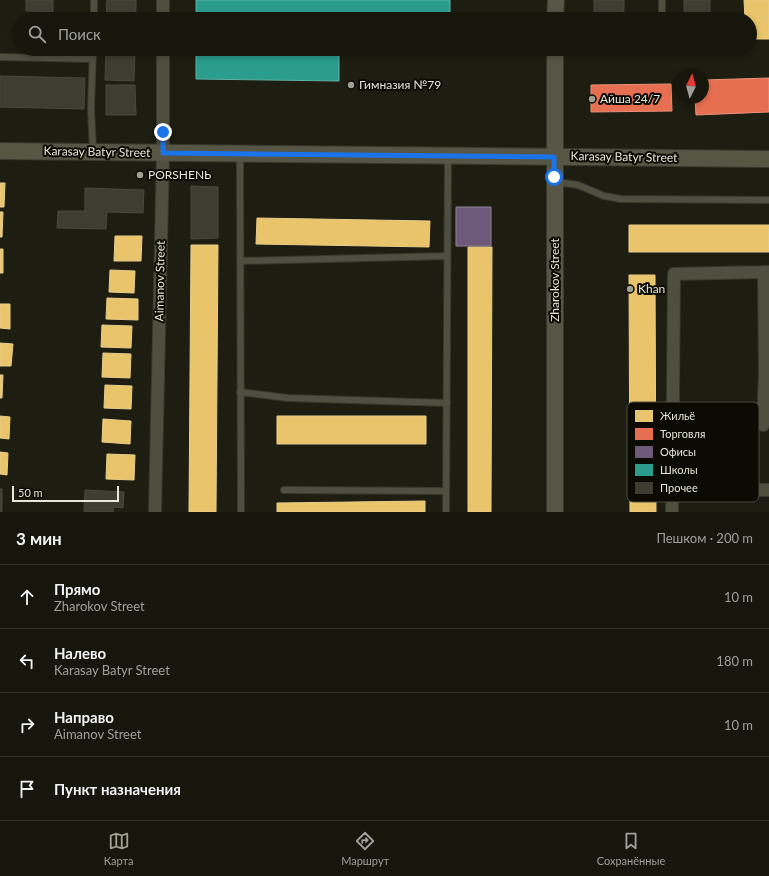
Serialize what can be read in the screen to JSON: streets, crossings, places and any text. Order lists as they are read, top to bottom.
{
  "streets": {
    "street": ["Karasay Batyr Street", "Zharokov Street", "Aimanov Street"]
  },
  "crossings": [
    ["Karasay Batyr Street", "Zharokov Street"],
    ["Karasay Batyr Street", "Aimanov Street"]
  ],
  "places": [
    "Гимназия №79",
    "Айша 24/7",
    "PORSHENЬ",
    "Khan"
  ],
  "legend": [
    "Жильё",
    "Торговля",
    "Офисы",
    "Школы",
    "Прочее"
  ],
  "scale_bar": "50 m",
  "north": "top",
  "page": {
    "search": "Поиск",
    "scale": "50 m",
    "heading": ["3 мин", "Пешком · 200 m"],
    "list": [
      ["Прямо", "Zharokov Street", "10 m"],
      ["Налево", "Karasay Batyr Street", "180 m"],
      ["Направо", "Aimanov Street", "10 m"],
      "Пункт назначения"
    ],
    "nav": ["Карта", "Маршрут", "Сохранённые"]
  }
}
